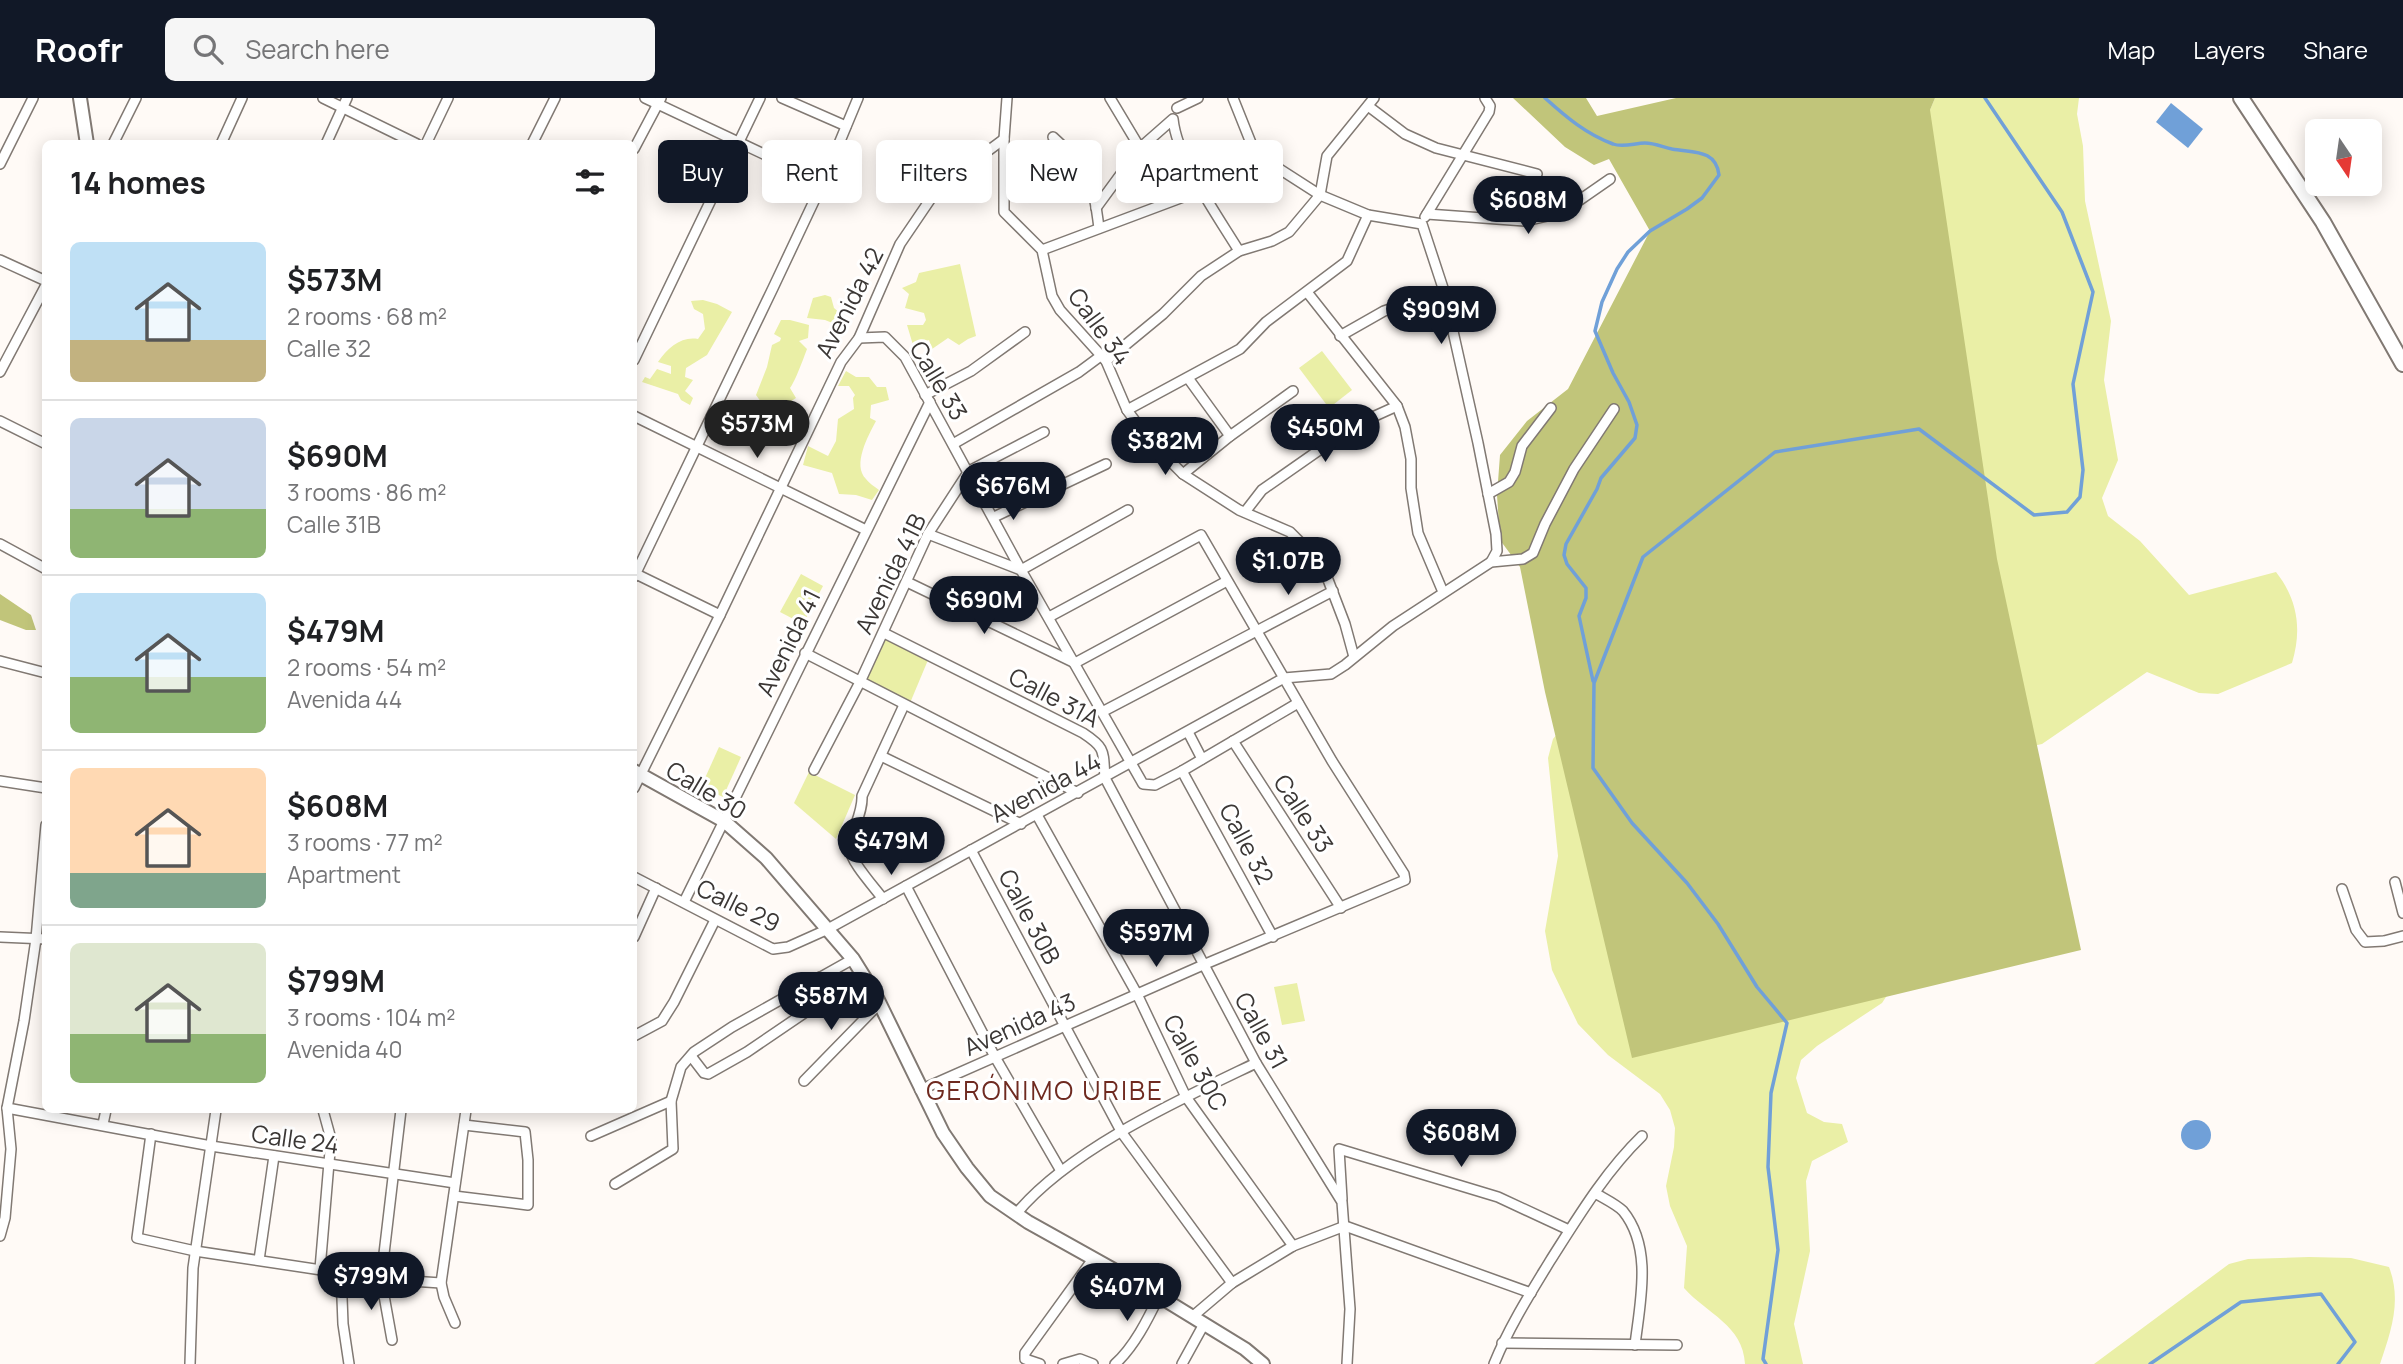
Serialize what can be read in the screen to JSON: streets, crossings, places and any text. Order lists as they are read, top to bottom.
{
  "streets": {
    "main road": ["Calle 30"],
    "street": [
      "Avenida 42",
      "Calle 34",
      "Calle 33",
      "Avenida 41B",
      "Avenida 41",
      "Calle 31A",
      "Avenida 44",
      "Calle 32",
      "Calle 29",
      "Calle 30B",
      "Avenida 43",
      "Calle 31",
      "Calle 30C",
      "Calle 24"
    ]
  },
  "crossings": [
    ["Avenida 42", "Calle 33"],
    ["Calle 33", "Avenida 41B"],
    ["Calle 33", "Avenida 41"],
    ["Calle 33", "Avenida 44"],
    ["Calle 33", "Calle 32"],
    ["Calle 33", "Avenida 43"],
    ["Avenida 41B", "Calle 31A"],
    ["Avenida 41", "Calle 30"],
    ["Avenida 41", "Calle 29"],
    ["Calle 31A", "Avenida 44"],
    ["Calle 31A", "Calle 31"],
    ["Avenida 44", "Calle 30"],
    ["Avenida 44", "Calle 29"],
    ["Avenida 44", "Calle 30B"],
    ["Avenida 44", "Calle 31"],
    ["Avenida 44", "Calle 30C"],
    ["Calle 30", "Calle 29"],
    ["Calle 30", "Avenida 43"],
    ["Calle 32", "Avenida 43"],
    ["Calle 30B", "Avenida 43"],
    ["Avenida 43", "Calle 31"],
    ["Avenida 43", "Calle 30C"]
  ],
  "districts": ["GERÓNIMO URIBE"],
  "north": "bottom",
  "page": {
    "header": "Roofr",
    "search": "Search here",
    "nav": ["Map", "Layers", "Share"],
    "chip": [
      "Buy",
      "Rent",
      "Filters",
      "New",
      "Apartment"
    ],
    "heading": "14 homes",
    "price": [
      "$608M",
      "$909M",
      "$573M",
      "$450M",
      "$382M",
      "$676M",
      "$1.07B",
      "$690M",
      "$479M",
      "$597M",
      "$587M",
      "$608M",
      "$799M",
      "$407M"
    ],
    "list": [
      {
        "name": "$573M",
        "note": "2 rooms · 68 m² · Calle 32"
      },
      {
        "name": "$690M",
        "note": "3 rooms · 86 m² · Calle 31B"
      },
      {
        "name": "$479M",
        "note": "2 rooms · 54 m² · Avenida 44"
      },
      {
        "name": "$608M",
        "note": "3 rooms · 77 m² · Apartment"
      },
      {
        "name": "$799M",
        "note": "3 rooms · 104 m² · Avenida 40"
      }
    ]
  }
}
